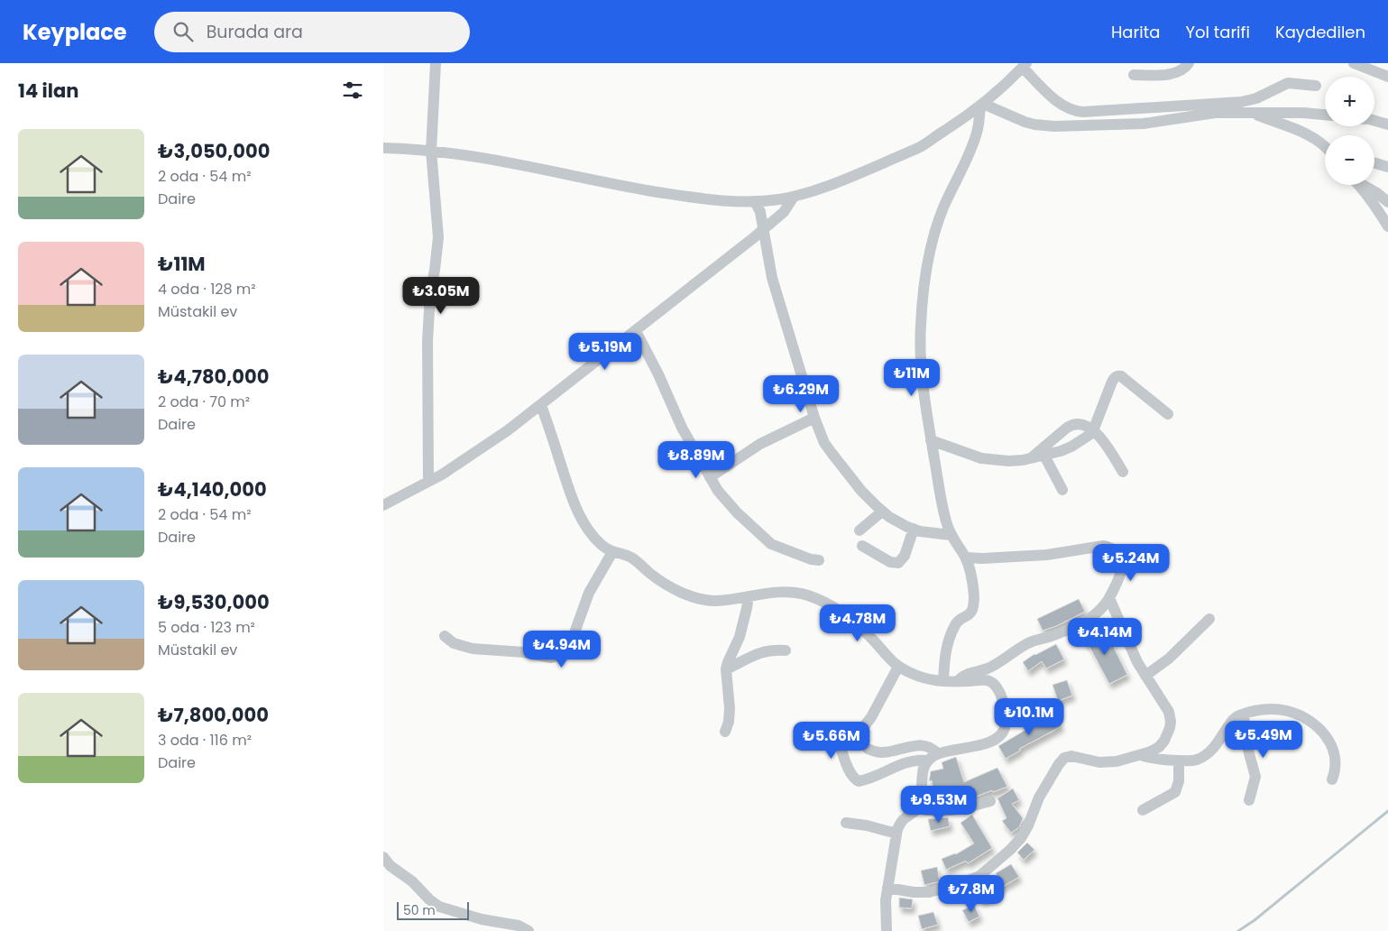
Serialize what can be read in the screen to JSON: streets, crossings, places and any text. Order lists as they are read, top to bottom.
{
  "scale_bar": "50 m",
  "page": {
    "header": "Keyplace",
    "search": "Burada ara",
    "nav": ["Harita", "Yol tarifi", "Kaydedilen"],
    "heading": "14 ilan",
    "map_buttons": ["+", "−"],
    "list": [
      {
        "name": "₺3,050,000",
        "note": "2 oda · 54 m² · Daire"
      },
      {
        "name": "₺11M",
        "note": "4 oda · 128 m² · Müstakil ev"
      },
      {
        "name": "₺4,780,000",
        "note": "2 oda · 70 m² · Daire"
      },
      {
        "name": "₺4,140,000",
        "note": "2 oda · 54 m² · Daire"
      },
      {
        "name": "₺9,530,000",
        "note": "5 oda · 123 m² · Müstakil ev"
      },
      {
        "name": "₺7,800,000",
        "note": "3 oda · 116 m² · Daire"
      }
    ],
    "price": [
      "₺3.05M",
      "₺5.19M",
      "₺11M",
      "₺6.29M",
      "₺8.89M",
      "₺5.24M",
      "₺4.78M",
      "₺4.14M",
      "₺4.94M",
      "₺10.1M",
      "₺5.49M",
      "₺5.66M",
      "₺9.53M",
      "₺7.8M"
    ],
    "scale": "50 m"
  }
}
